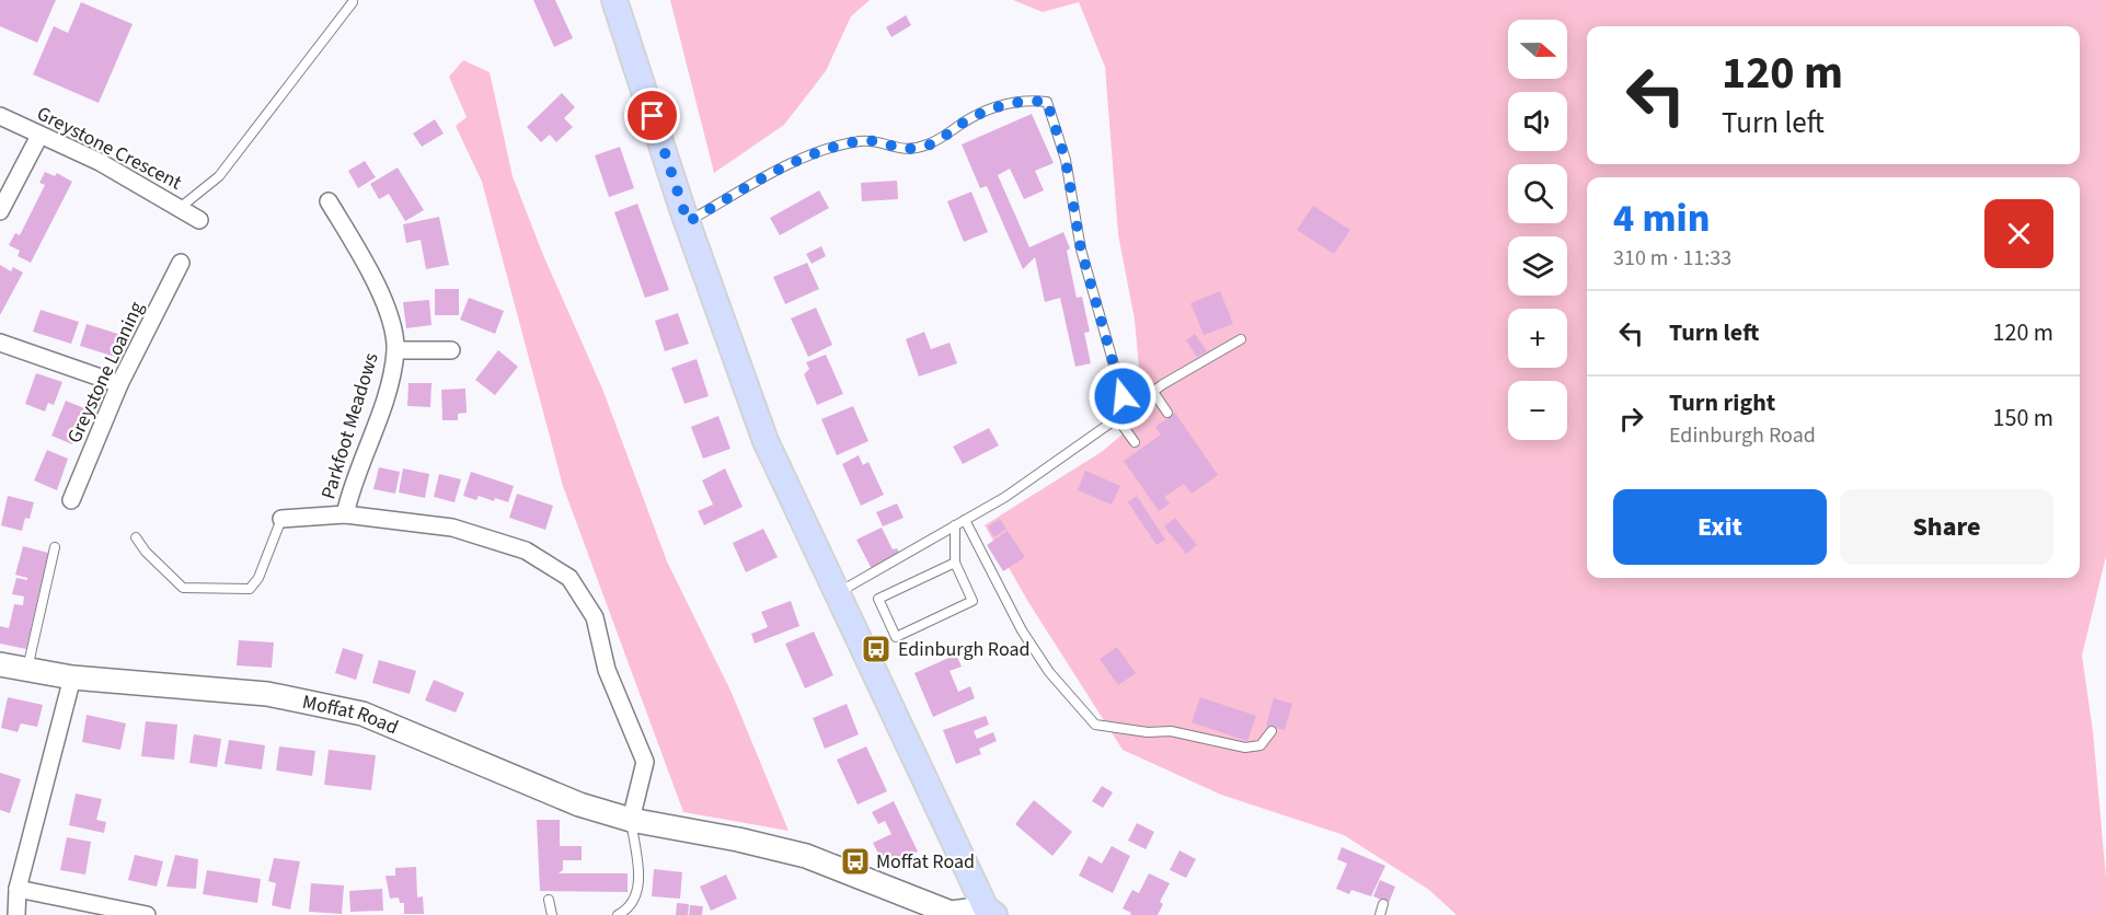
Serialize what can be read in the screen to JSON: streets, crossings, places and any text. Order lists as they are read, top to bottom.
{
  "streets": {
    "street": [
      "Greystone Crescent",
      "Greystone Loaning",
      "Parkfoot Meadows",
      "Moffat Road"
    ]
  },
  "crossings": [
    ["Parkfoot Meadows", "Moffat Road"]
  ],
  "places": {
    "bus stop": ["Edinburgh Road", "Moffat Road"]
  },
  "north": "right",
  "page": {
    "map_buttons": ["+", "−"],
    "turn": ["120 m", "Turn left"],
    "heading": ["4 min", "310 m · 11:33"],
    "list": [
      {
        "name": "Turn left",
        "value": "120 m"
      },
      {
        "name": "Turn right",
        "note": "Edinburgh Road",
        "value": "150 m"
      }
    ],
    "buttons": ["Exit", "Share"]
  }
}
